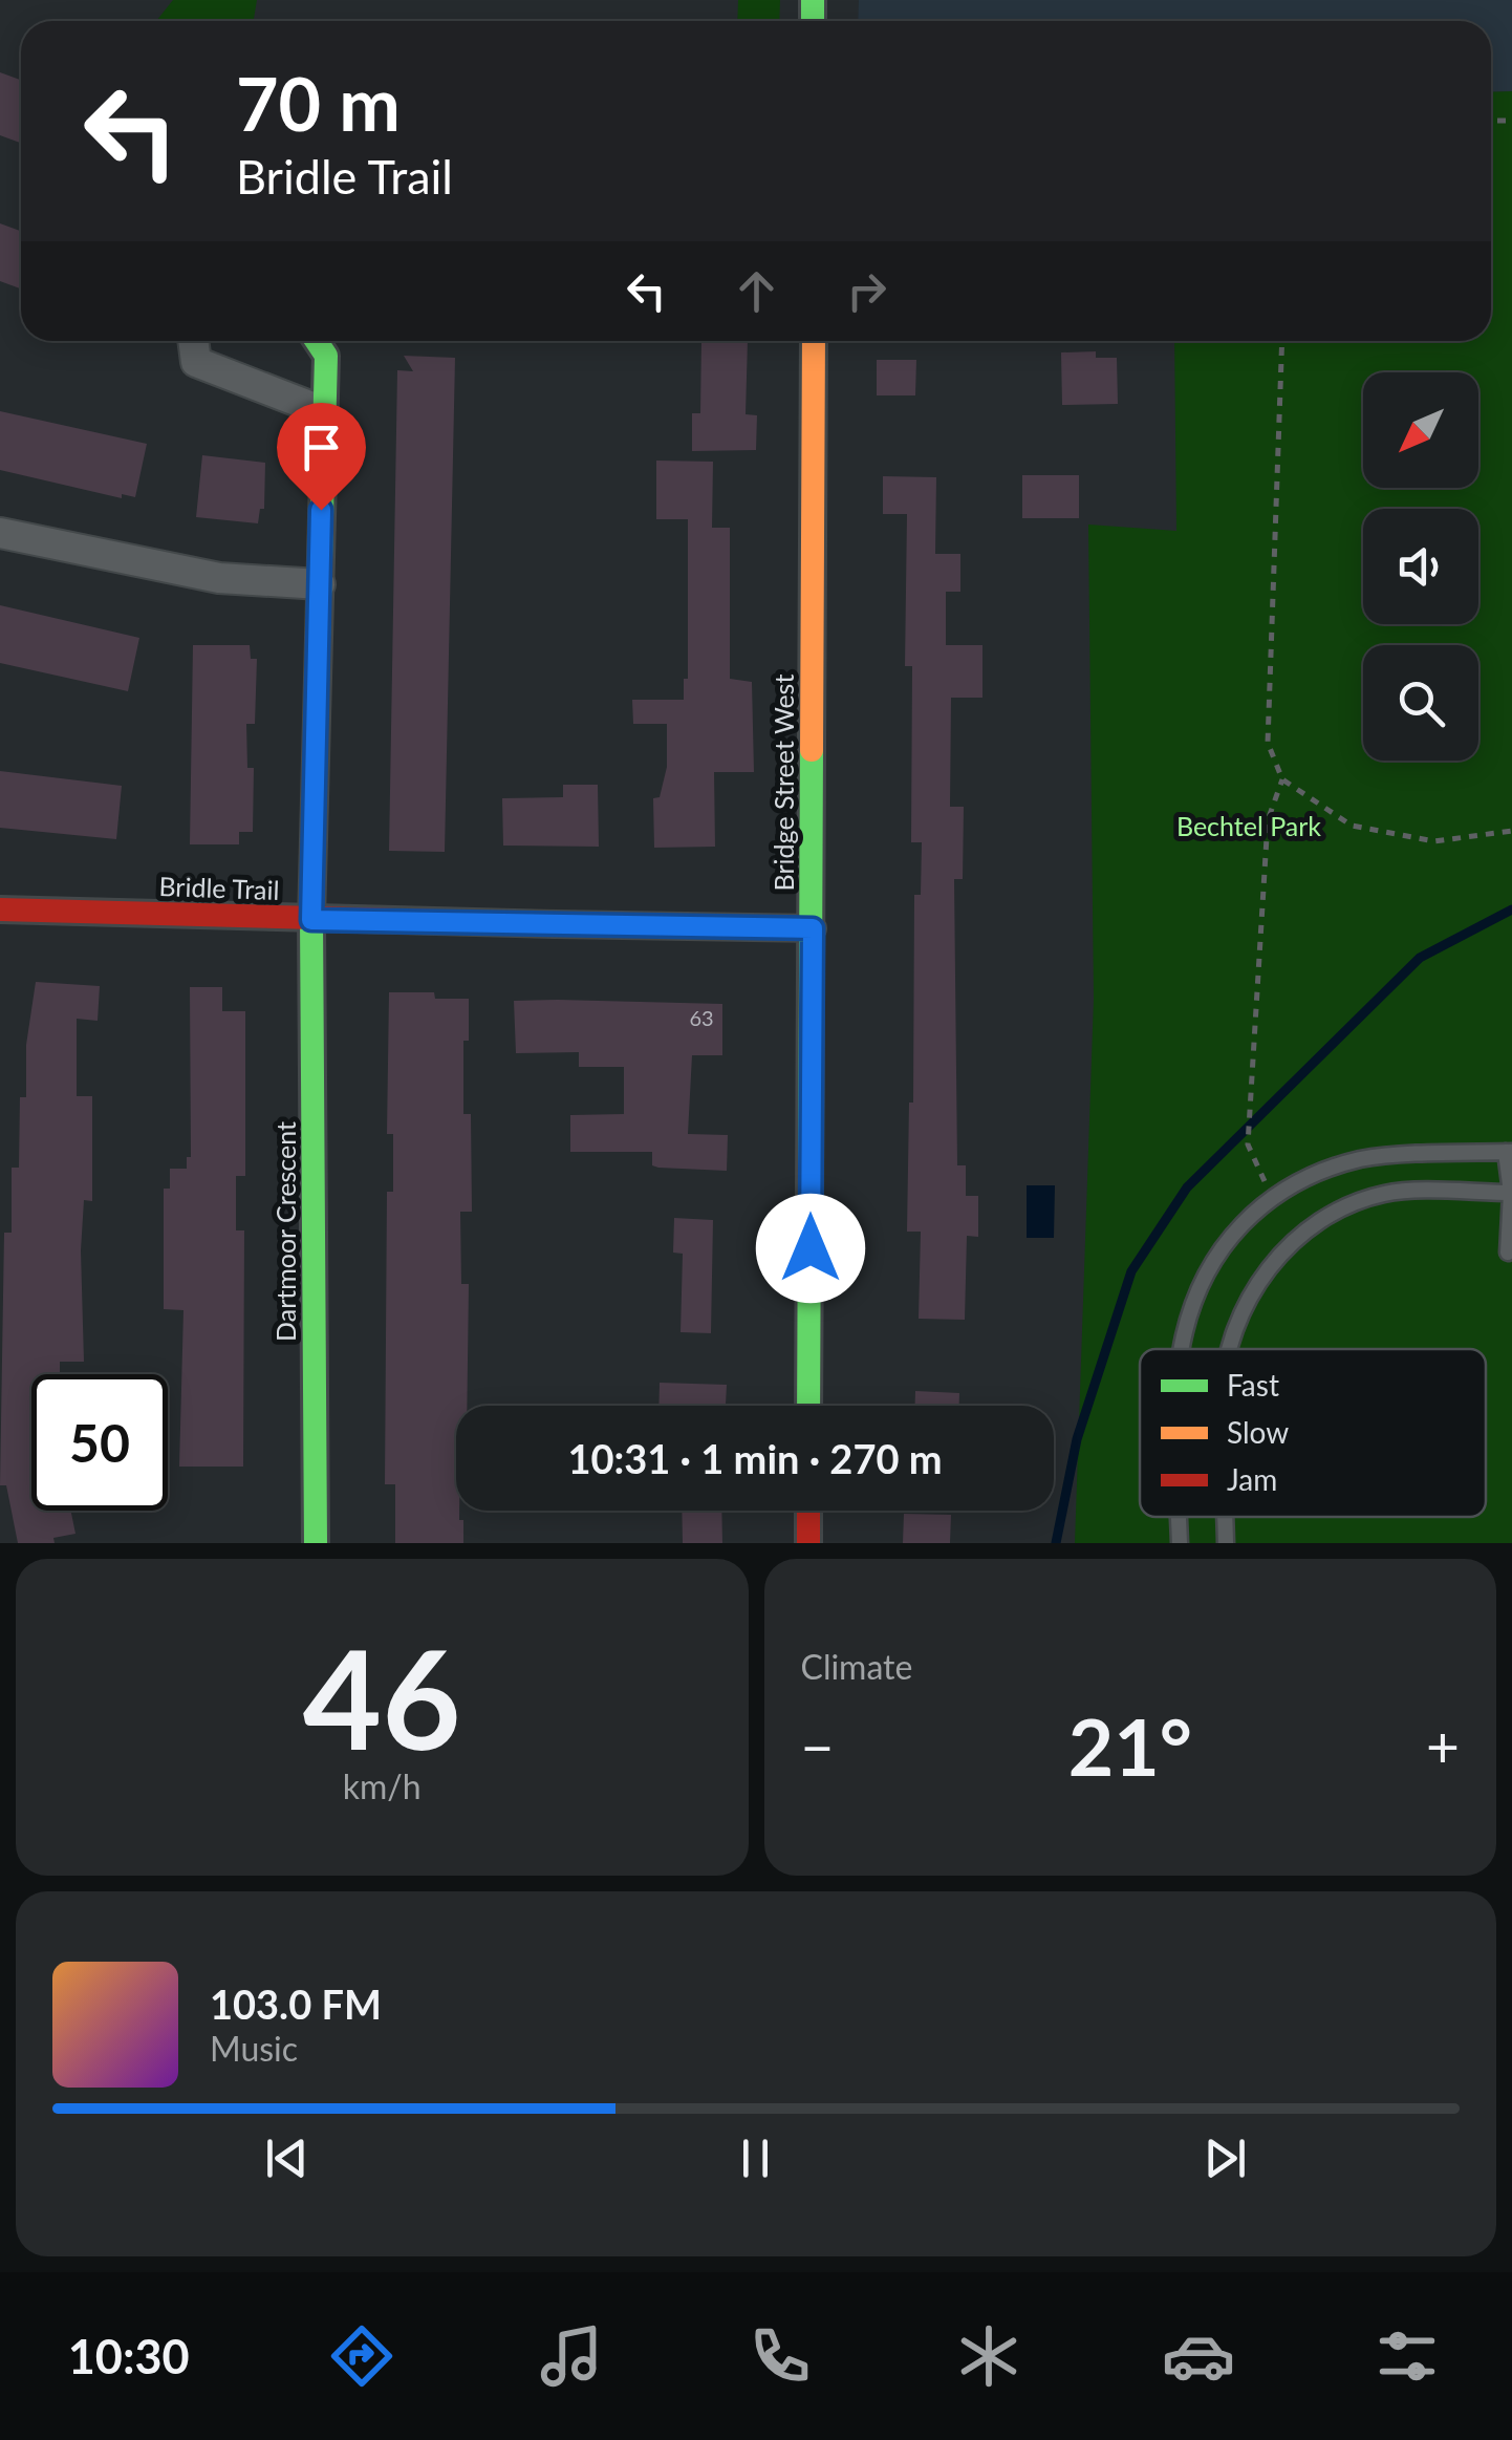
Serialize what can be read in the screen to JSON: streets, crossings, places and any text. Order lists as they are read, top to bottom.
{
  "streets": {
    "street": ["Bridge Street West", "Bridle Trail", "Dartmoor Crescent"]
  },
  "crossings": [
    ["Bridge Street West", "Bridle Trail"],
    ["Bridle Trail", "Dartmoor Crescent"]
  ],
  "parks": ["Bechtel Park"],
  "house_numbers": ["63"],
  "legend": ["Fast", "Slow", "Jam"],
  "north": "bottom left",
  "page": {
    "turn": ["70 m", "Bridle Trail"],
    "limit": "50",
    "trip": "10:31 · 1 min · 270 m",
    "tile": [
      ["46", "km/h"],
      "Climate"
    ],
    "heat": ["−", "21°", "+"],
    "song": ["103.0 FM", "Music"],
    "tabs": "10:30"
  }
}
